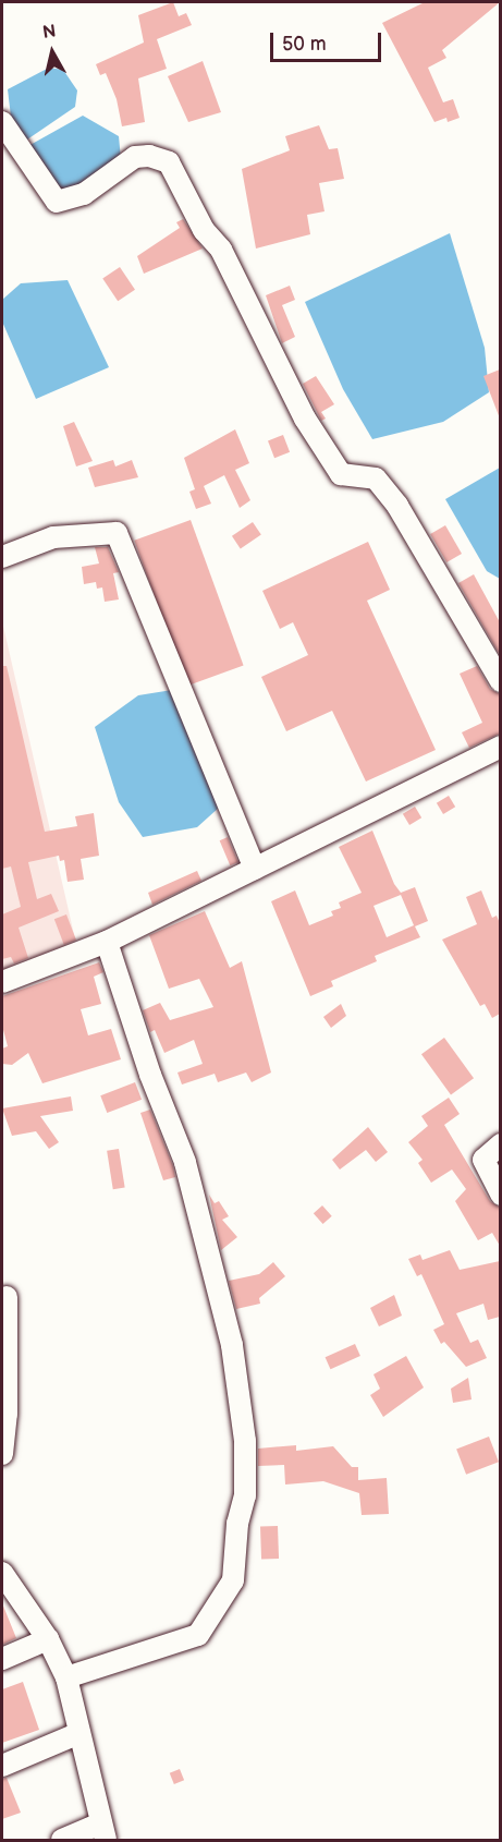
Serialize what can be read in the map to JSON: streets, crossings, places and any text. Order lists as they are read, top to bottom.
{
  "scale_bar": "50 m",
  "north": "top"
}
